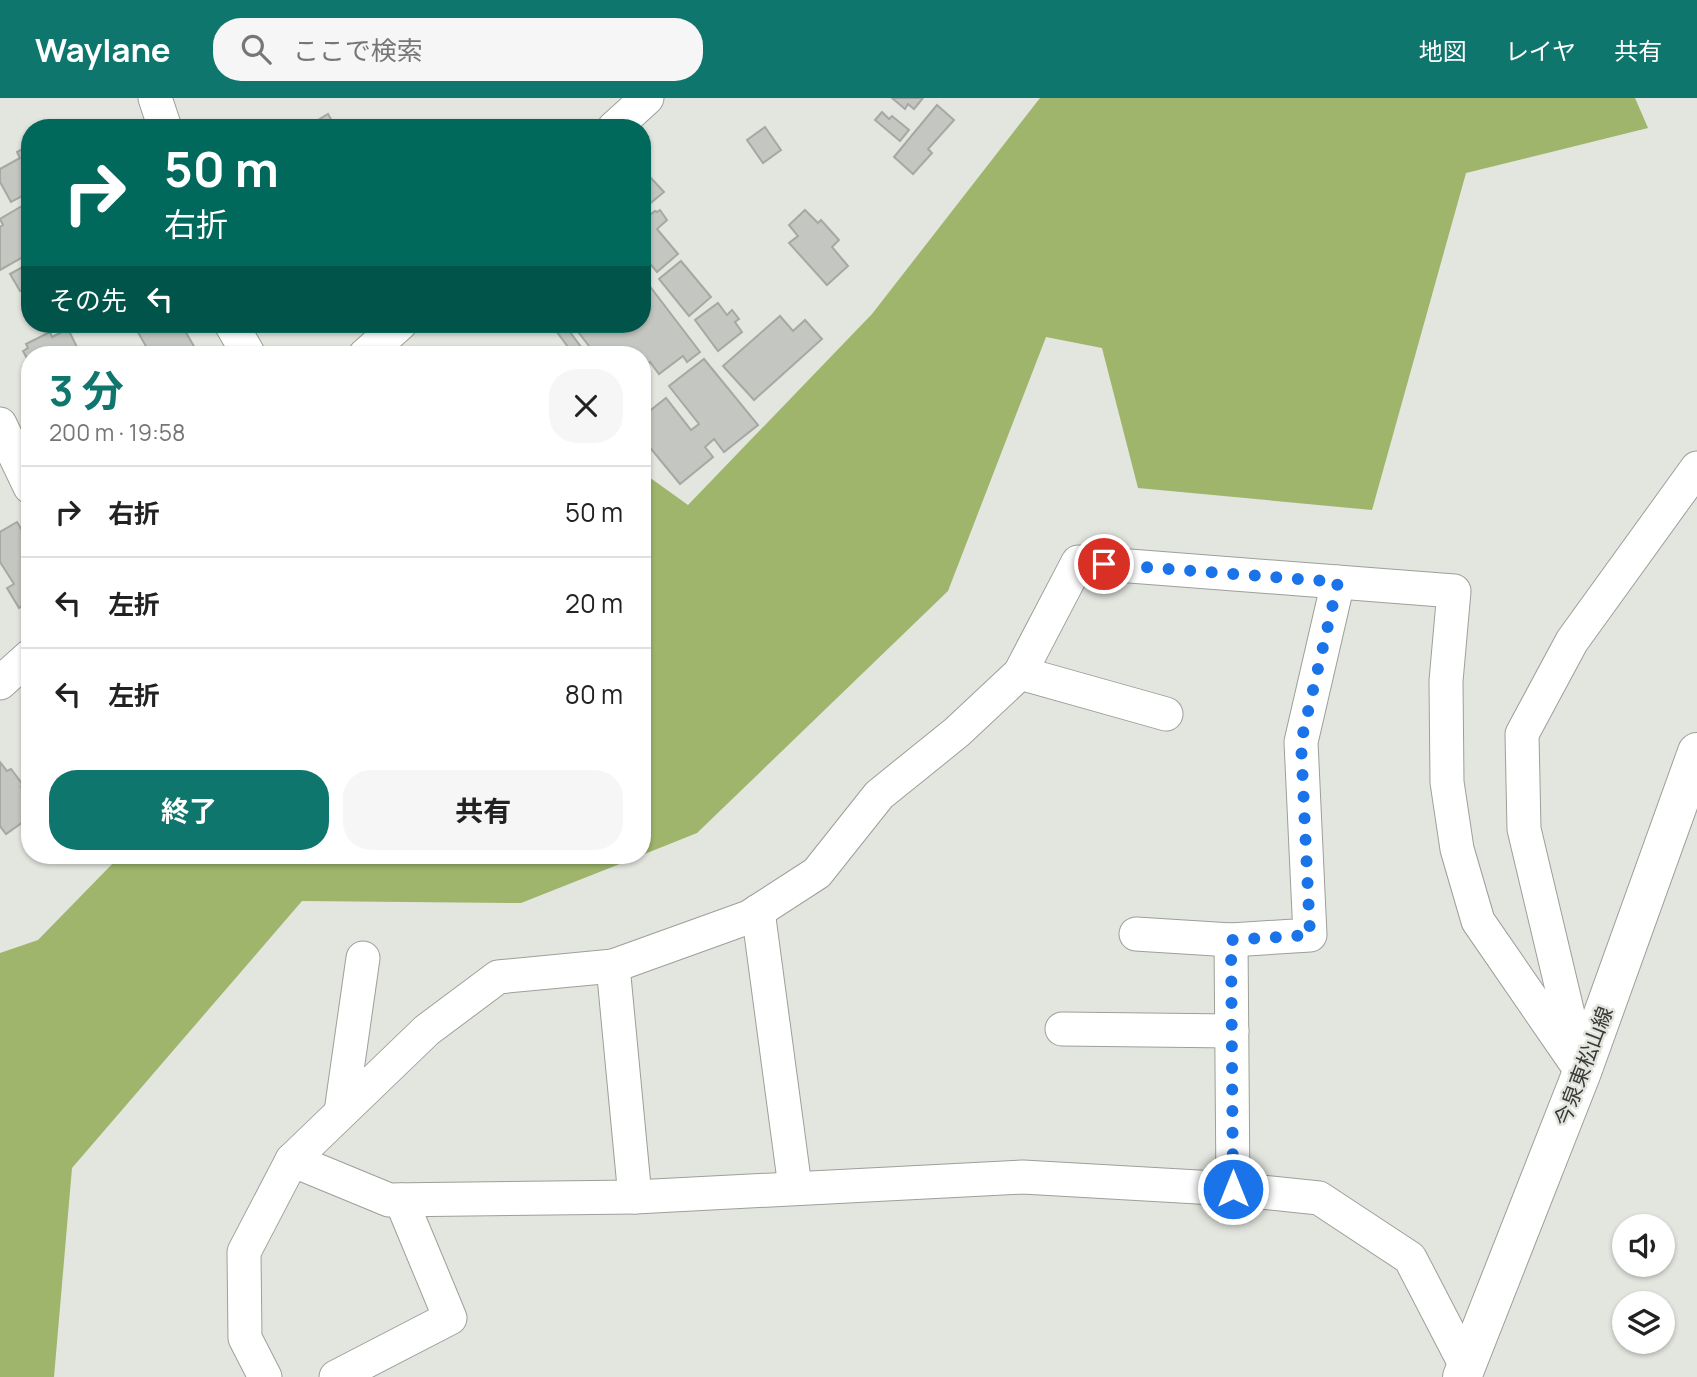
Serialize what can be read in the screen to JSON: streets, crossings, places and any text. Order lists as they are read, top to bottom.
{
  "streets": {
    "main road": ["今泉東松山線"]
  },
  "page": {
    "header": "Waylane",
    "search": "ここで検索",
    "nav": ["地図", "レイヤ", "共有"],
    "turn": ["50 m", "右折"],
    "then": "その先",
    "heading": ["3 分", "200 m · 19:58"],
    "list": [
      {
        "name": "右折",
        "value": "50 m"
      },
      {
        "name": "左折",
        "value": "20 m"
      },
      {
        "name": "左折",
        "value": "80 m"
      }
    ],
    "buttons": ["終了", "共有"]
  }
}
